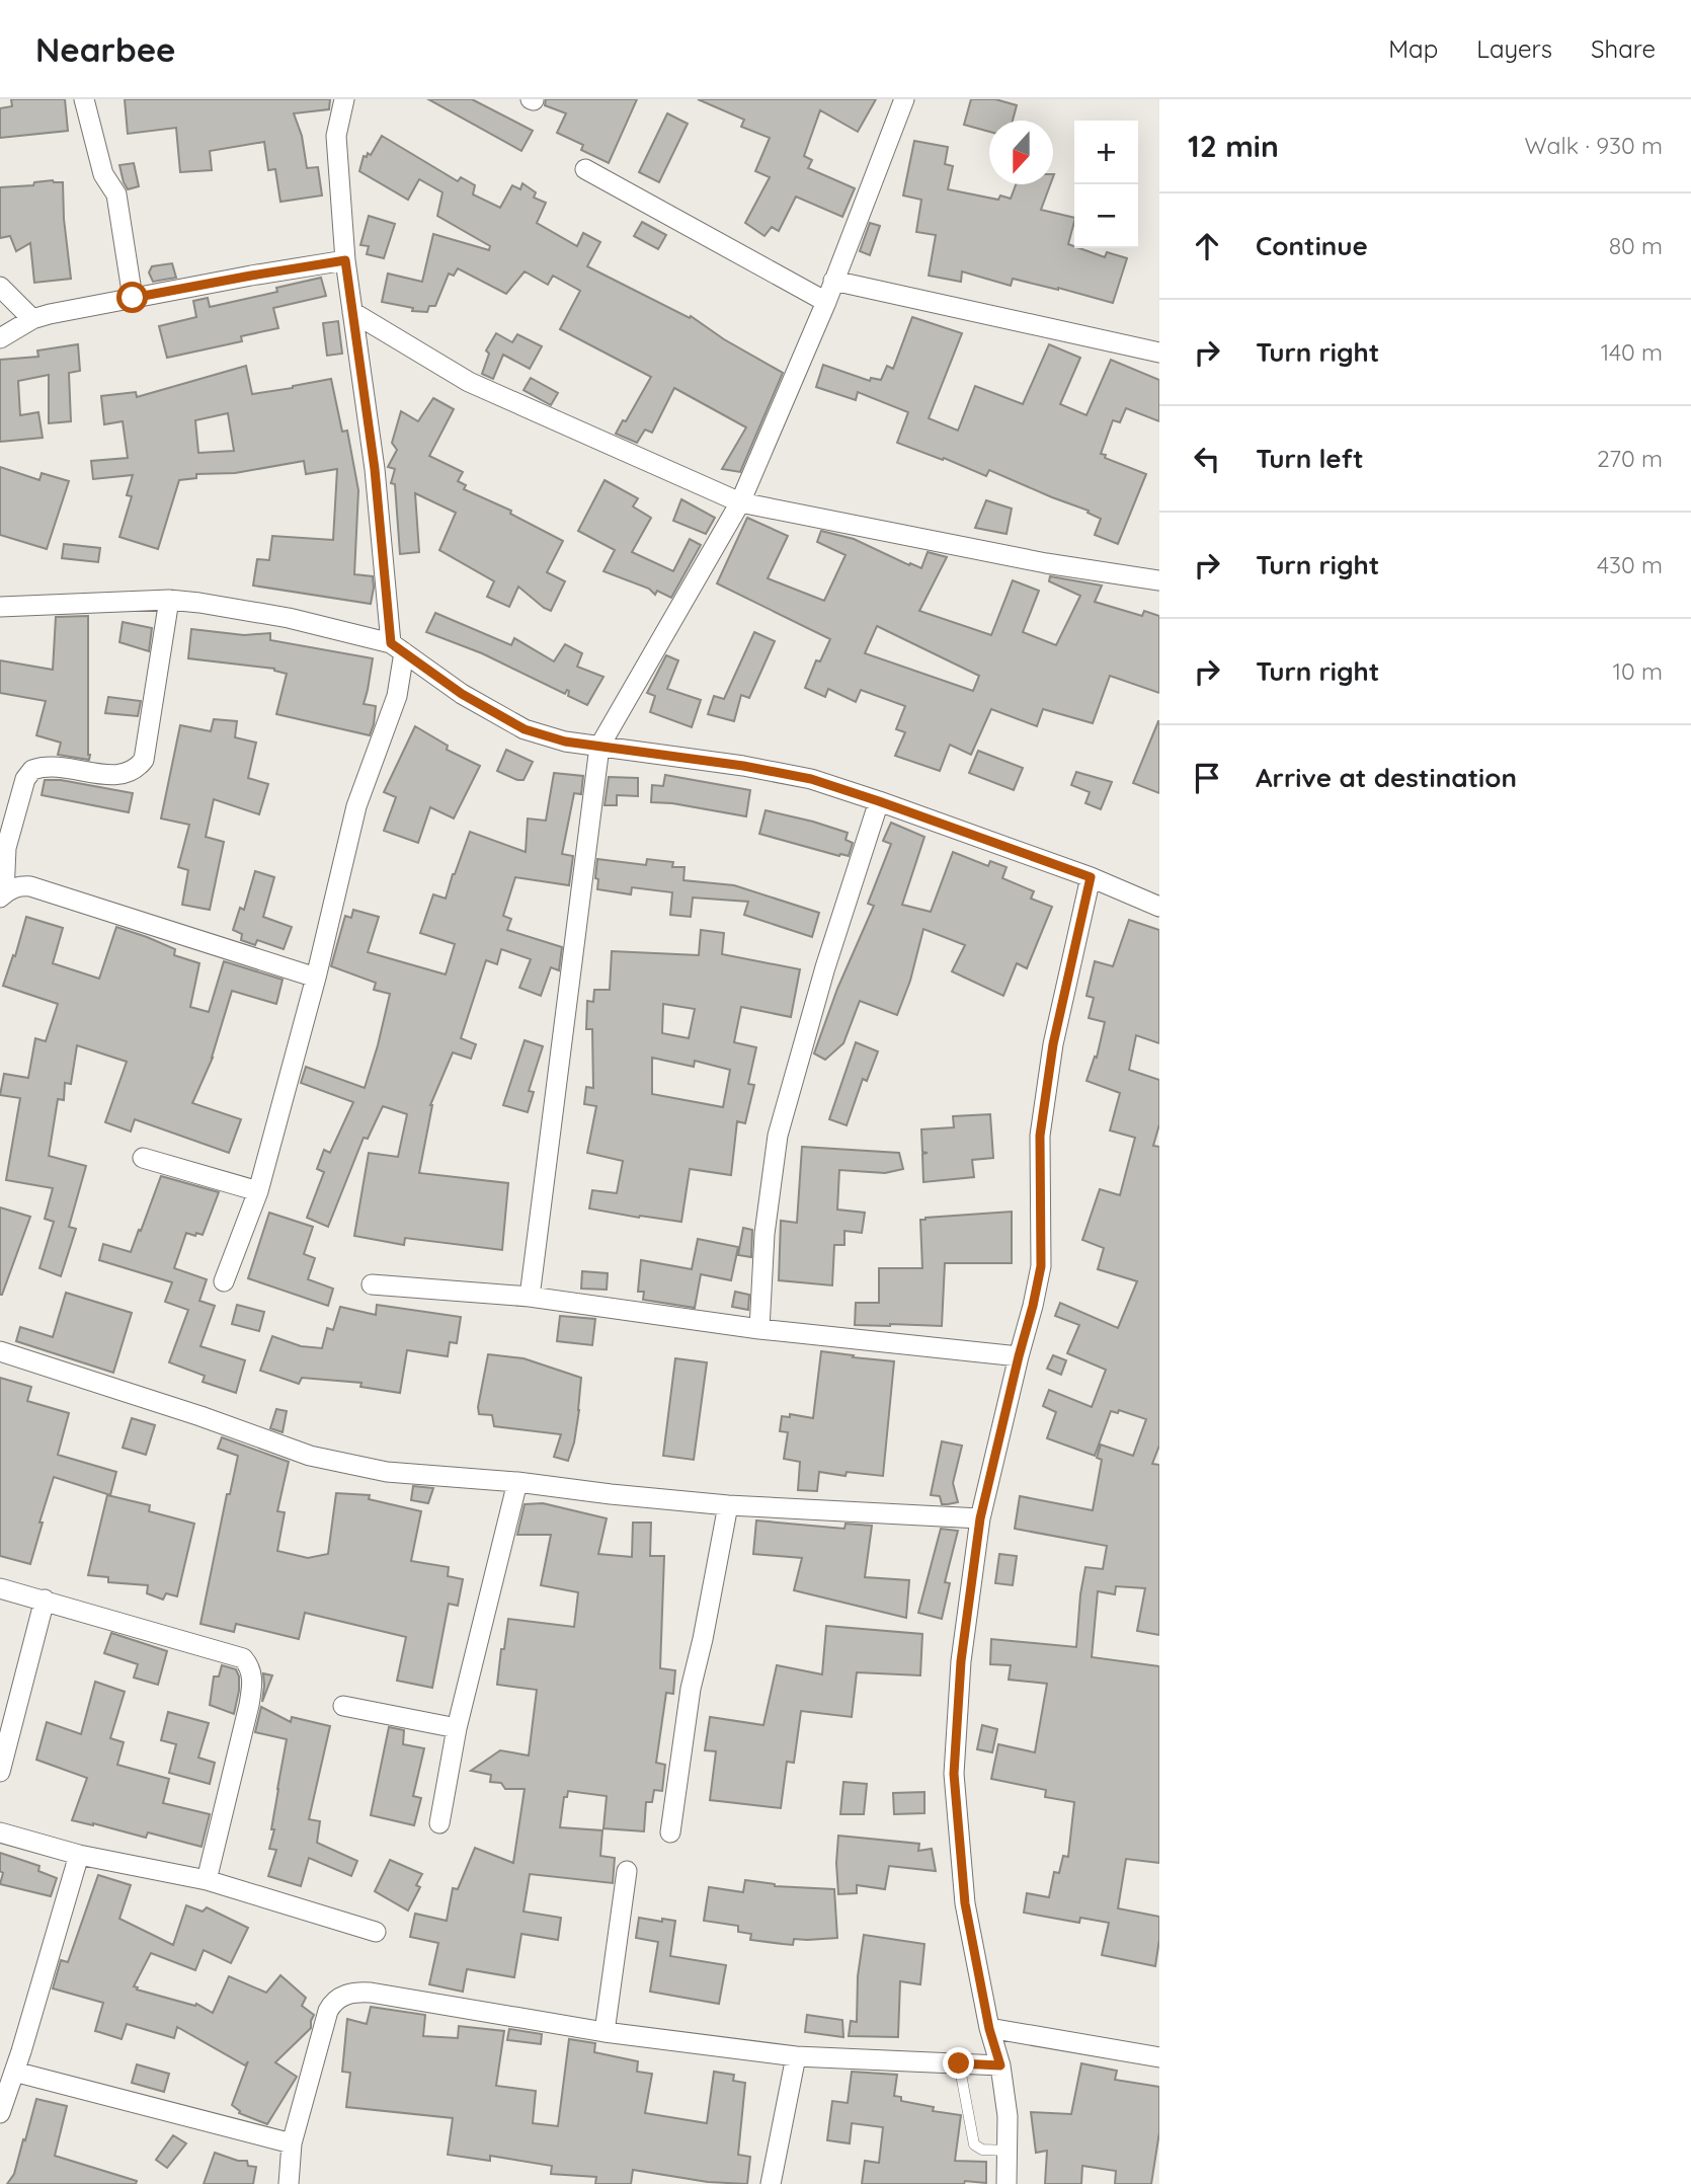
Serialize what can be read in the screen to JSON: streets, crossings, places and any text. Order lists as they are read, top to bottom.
{
  "north": "bottom",
  "page": {
    "header": "Nearbee",
    "nav": ["Map", "Layers", "Share"],
    "heading": ["12 min", "Walk · 930 m"],
    "map_buttons": ["+", "−"],
    "list": [
      ["Continue", "80 m"],
      ["Turn right", "140 m"],
      ["Turn left", "270 m"],
      ["Turn right", "430 m"],
      ["Turn right", "10 m"],
      "Arrive at destination"
    ]
  }
}
